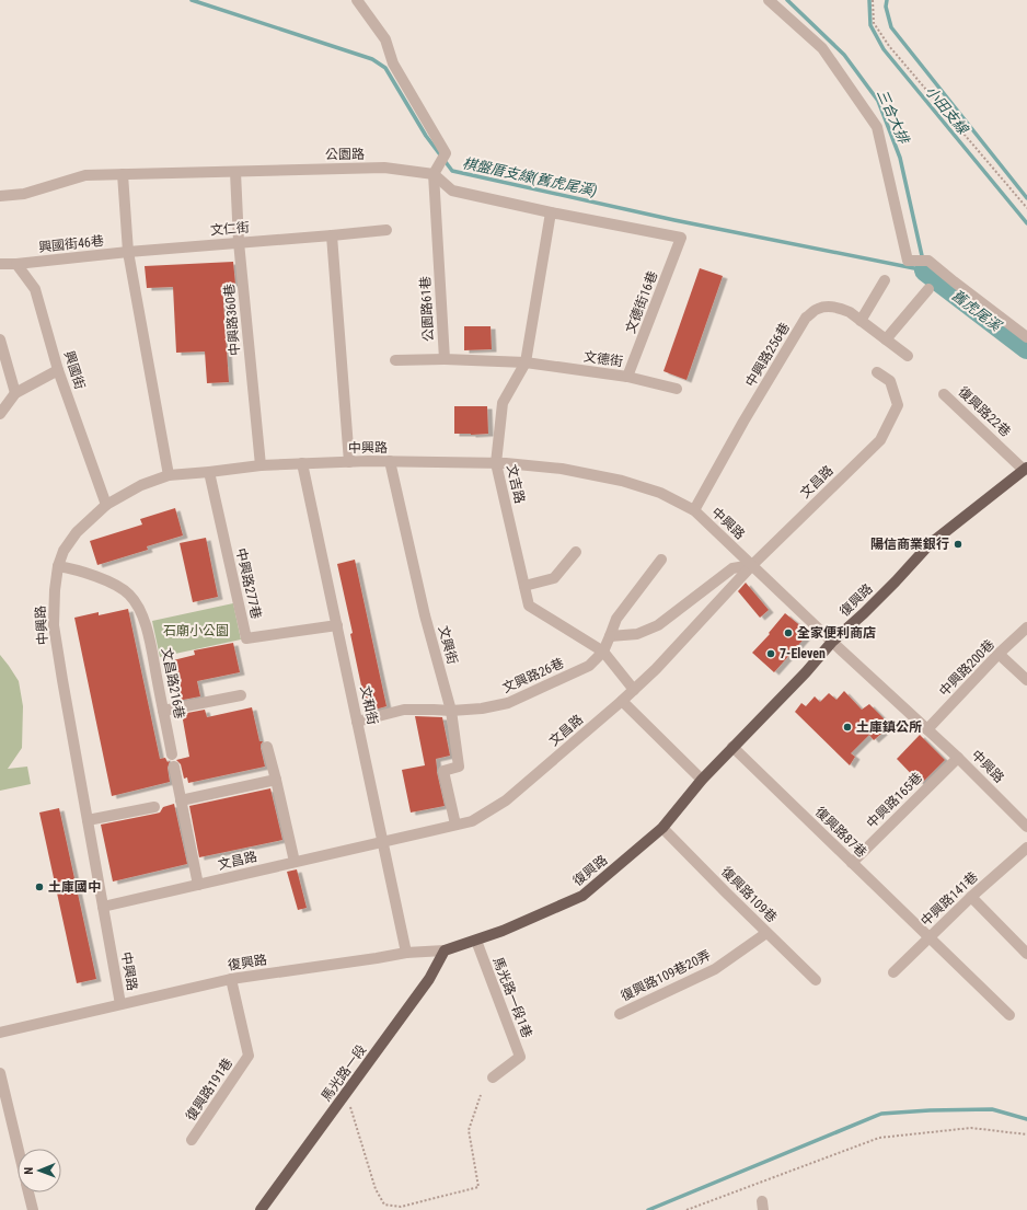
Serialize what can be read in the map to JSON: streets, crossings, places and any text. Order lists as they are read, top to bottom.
{
  "streets": {
    "main road": ["復興路", "馬光路一段"],
    "street": [
      "公園路",
      "文仁街",
      "興國街46巷",
      "文德街16巷",
      "公園路61巷",
      "中興路360巷",
      "中興路256巷",
      "文德街",
      "興國街",
      "復興路22巷",
      "中興路",
      "文昌路",
      "文吉路",
      "中興路277巷",
      "文興街",
      "中興路200巷",
      "文興路26巷",
      "文昌路216巷",
      "文和街",
      "中興路165巷",
      "復興路87巷",
      "復興路109巷",
      "中興路141巷",
      "復興路109巷20弄",
      "馬光路一段1巷",
      "復興路191巷"
    ]
  },
  "crossings": [
    ["公園路", "公園路61巷"],
    ["公園路", "中興路360巷"],
    ["文仁街", "興國街46巷"],
    ["文仁街", "中興路360巷"],
    ["興國街46巷", "興國街"],
    ["文德街16巷", "文德街"],
    ["文德街16巷", "文吉路"],
    ["中興路360巷", "中興路"],
    ["中興路256巷", "中興路"],
    ["文德街", "文吉路"],
    ["興國街", "中興路"],
    ["復興路22巷", "復興路"],
    ["中興路", "文昌路"],
    ["中興路", "文吉路"],
    ["中興路", "中興路277巷"],
    ["中興路", "復興路"],
    ["中興路", "文興街"],
    ["中興路", "中興路200巷"],
    ["中興路", "文昌路216巷"],
    ["中興路", "文和街"],
    ["中興路", "中興路165巷"],
    ["文昌路", "文吉路"],
    ["文昌路", "文興街"],
    ["文昌路", "文和街"],
    ["文吉路", "文興路26巷"],
    ["中興路277巷", "文和街"],
    ["復興路", "文和街"],
    ["復興路", "復興路87巷"],
    ["復興路", "復興路109巷"],
    ["復興路", "馬光路一段1巷"],
    ["復興路", "馬光路一段"],
    ["復興路", "復興路191巷"],
    ["文興街", "文興路26巷"],
    ["文興路26巷", "文和街"],
    ["中興路165巷", "復興路87巷"],
    ["復興路87巷", "中興路141巷"],
    ["復興路109巷", "復興路109巷20弄"]
  ],
  "water": [
    "小田支線",
    "三合大排",
    "棋盤厝支線(舊虎尾溪)",
    "舊虎尾溪"
  ],
  "parks": ["石廟小公園"],
  "places": [
    "陽信商業銀行",
    "全家便利商店",
    "7-Eleven",
    "土庫鎮公所",
    "土庫國中"
  ],
  "north": "left"
}
